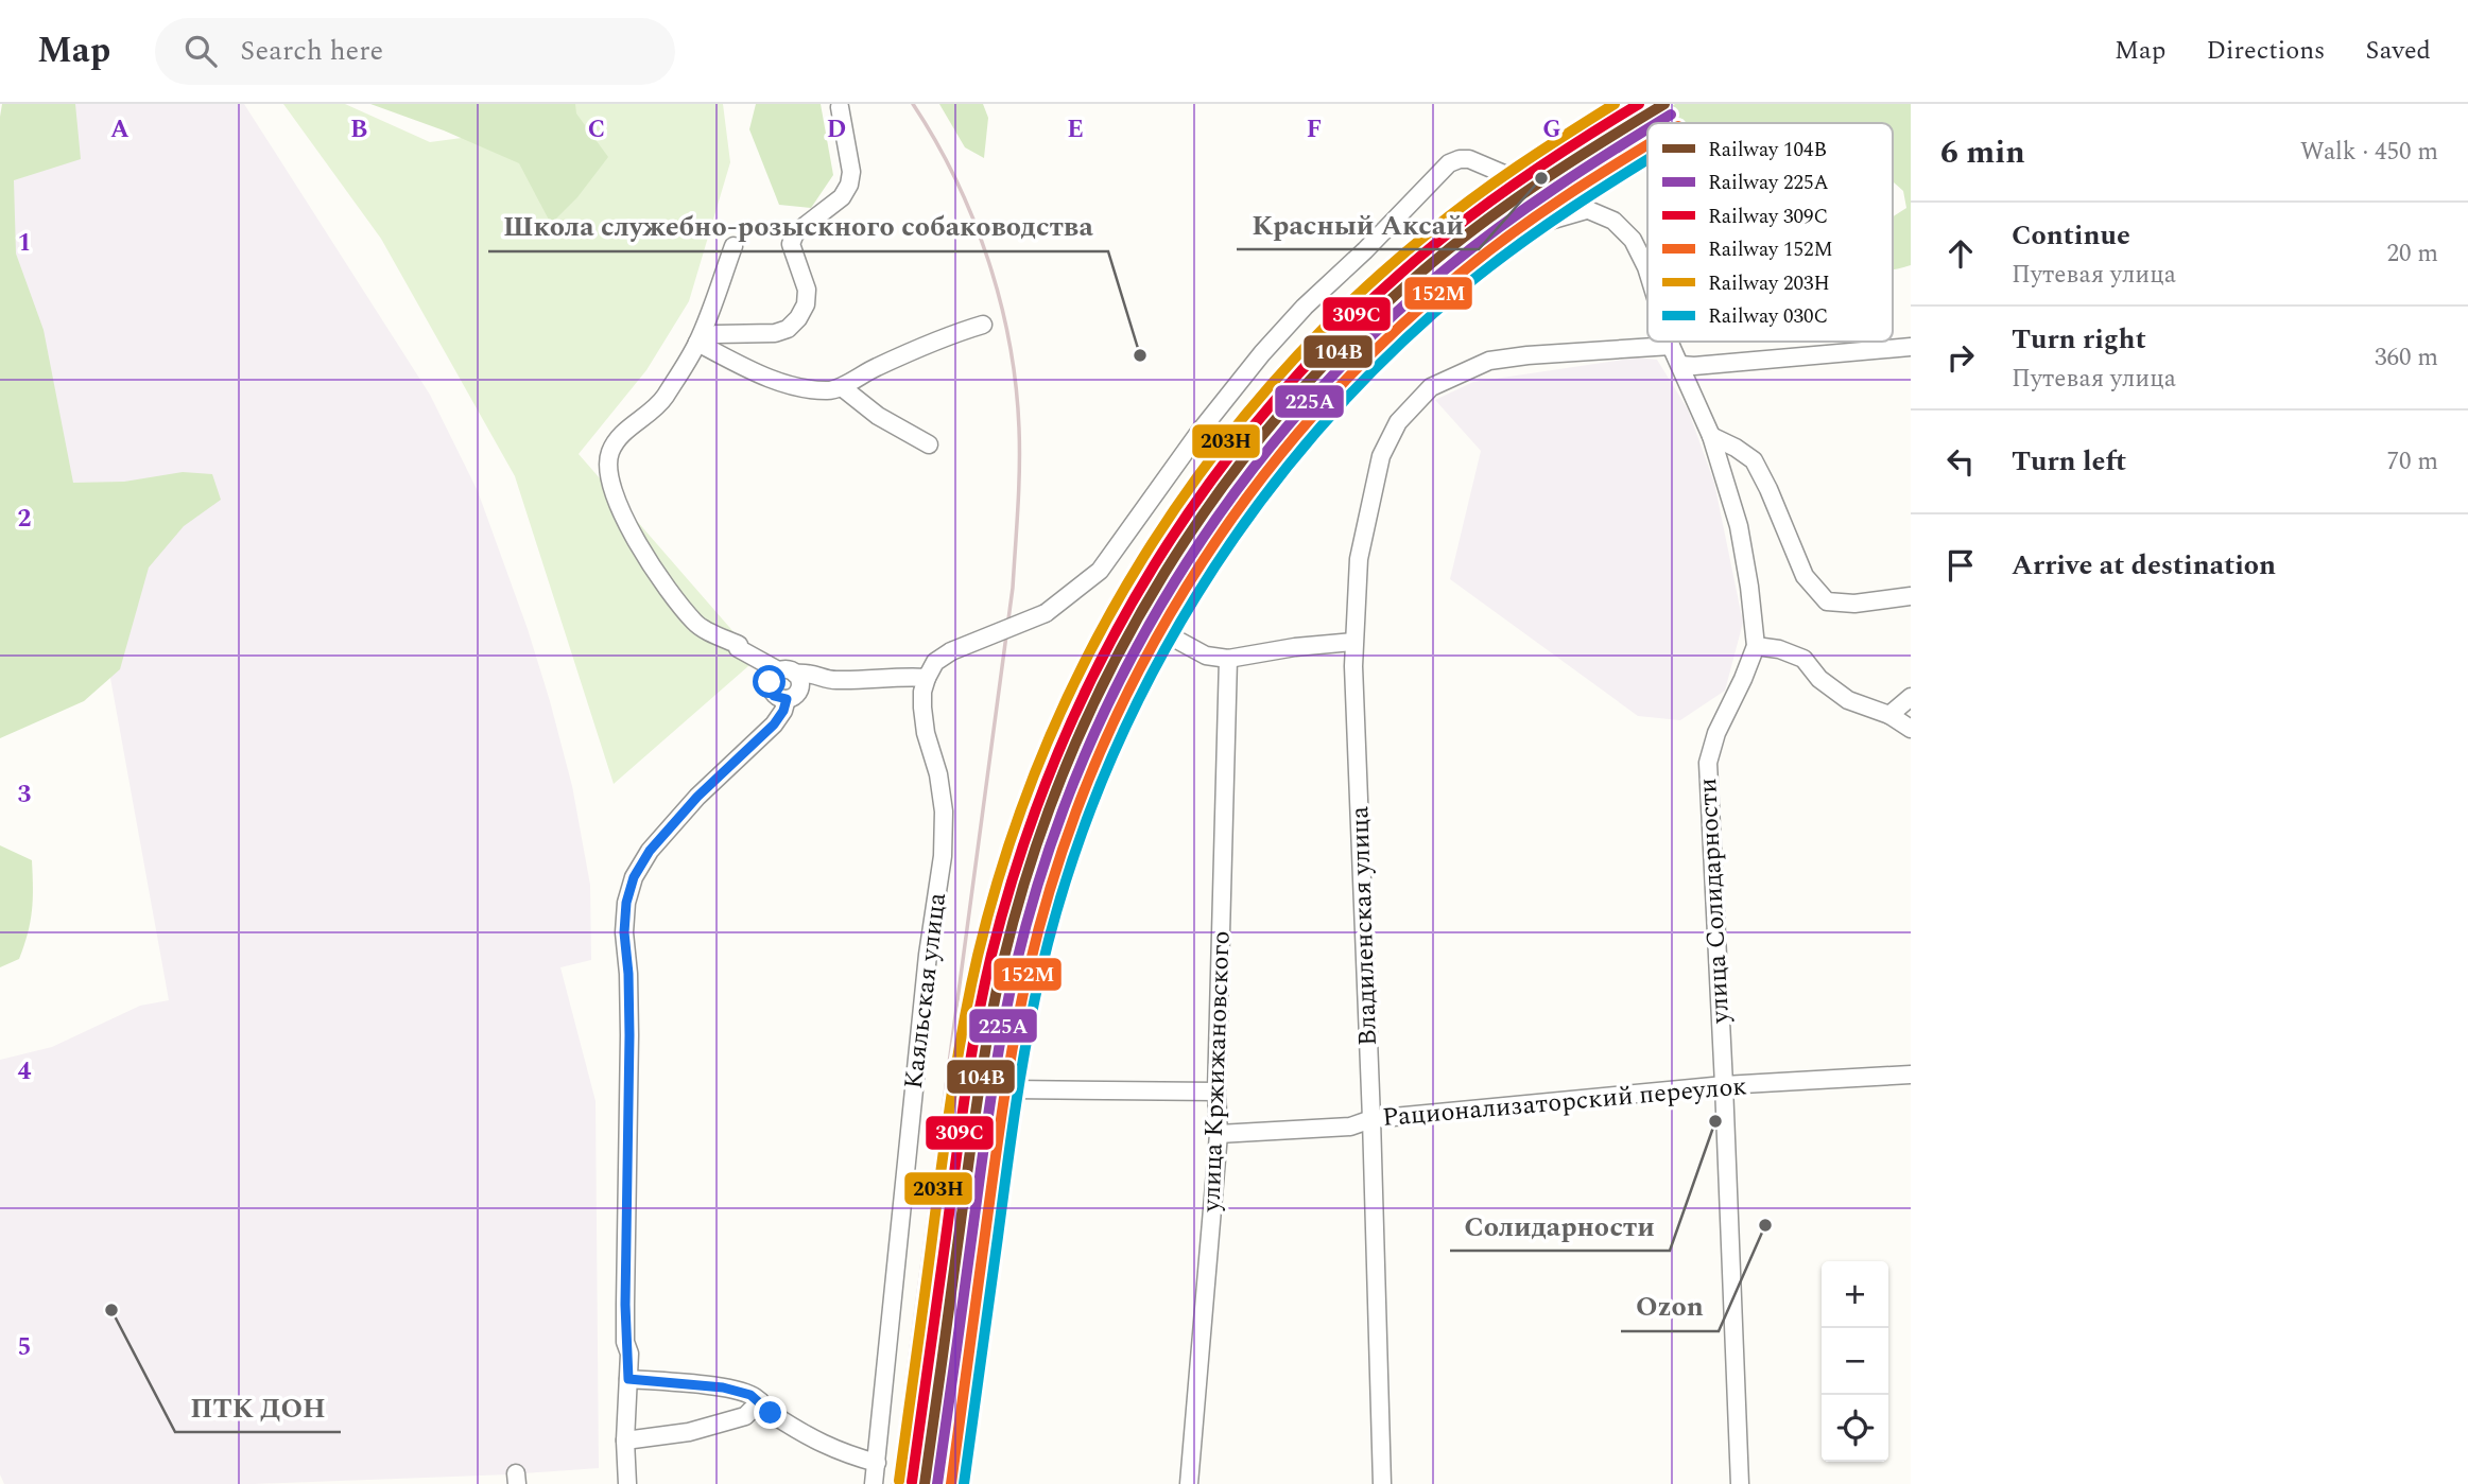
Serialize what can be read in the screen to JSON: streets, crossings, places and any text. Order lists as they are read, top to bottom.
{
  "streets": {
    "street": [
      "улица Солидарности",
      "Владиленская улица",
      "Каяльская улица",
      "улица Кржижановского",
      "Рационализаторский переулок"
    ]
  },
  "crossings": [
    ["улица Солидарности", "Владиленская улица"],
    ["улица Солидарности", "Рационализаторский переулок"],
    ["Владиленская улица", "Рационализаторский переулок"],
    ["улица Кржижановского", "Рационализаторский переулок"]
  ],
  "places": [
    "Красный Аксай",
    "Школа служебно-розыскного собаководства",
    "Солидарности",
    "Ozon",
    "ПТК ДОН"
  ],
  "lines": [
    "rail line 104В",
    "rail line 309С",
    "rail line 203Н",
    "rail line 225А",
    "rail line 152М",
    "rail line 030C"
  ],
  "legend": [
    "Railway 104В",
    "Railway 225А",
    "Railway 309С",
    "Railway 152М",
    "Railway 203Н",
    "Railway 030C"
  ],
  "page": {
    "header": "Map",
    "search": "Search here",
    "nav": ["Map", "Directions", "Saved"],
    "heading": ["6 min", "Walk · 450 m"],
    "list": [
      ["Continue", "Путевая улица", "20 m"],
      ["Turn right", "Путевая улица", "360 m"],
      ["Turn left", "70 m"],
      "Arrive at destination"
    ],
    "map_buttons": ["+", "−"]
  },
  "grid": {
    "columns": [
      "A",
      "B",
      "C",
      "D",
      "E",
      "F",
      "G"
    ],
    "rows": [
      "1",
      "2",
      "3",
      "4",
      "5"
    ]
  }
}
